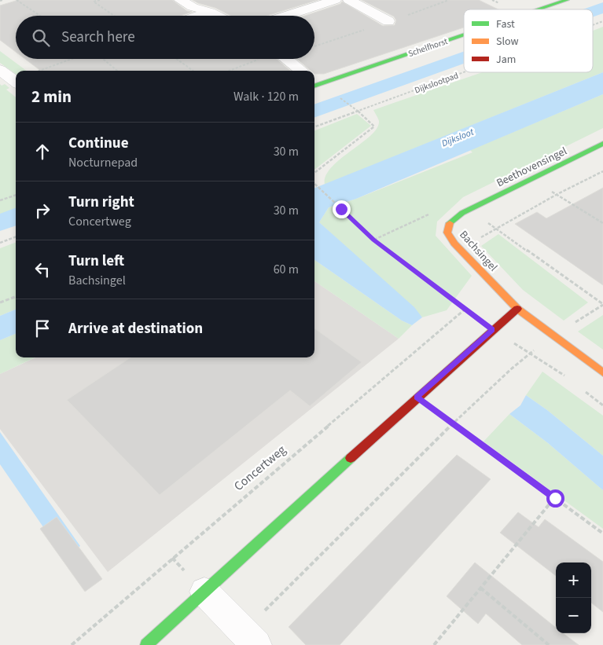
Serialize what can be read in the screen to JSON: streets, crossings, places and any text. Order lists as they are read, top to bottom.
{
  "streets": {
    "street": ["Schelfhorst", "Beethovensingel", "Bachsingel"],
    "path": ["Dijkslootpad", "Concertweg"]
  },
  "crossings": [
    ["Beethovensingel", "Bachsingel"]
  ],
  "water": ["Dijksloot"],
  "legend": ["Fast", "Slow", "Jam"],
  "page": {
    "search": "Search here",
    "heading": ["2 min", "Walk · 120 m"],
    "list": [
      ["Continue", "Nocturnepad", "30 m"],
      ["Turn right", "Concertweg", "30 m"],
      ["Turn left", "Bachsingel", "60 m"],
      "Arrive at destination"
    ],
    "map_buttons": ["+", "−"]
  }
}
